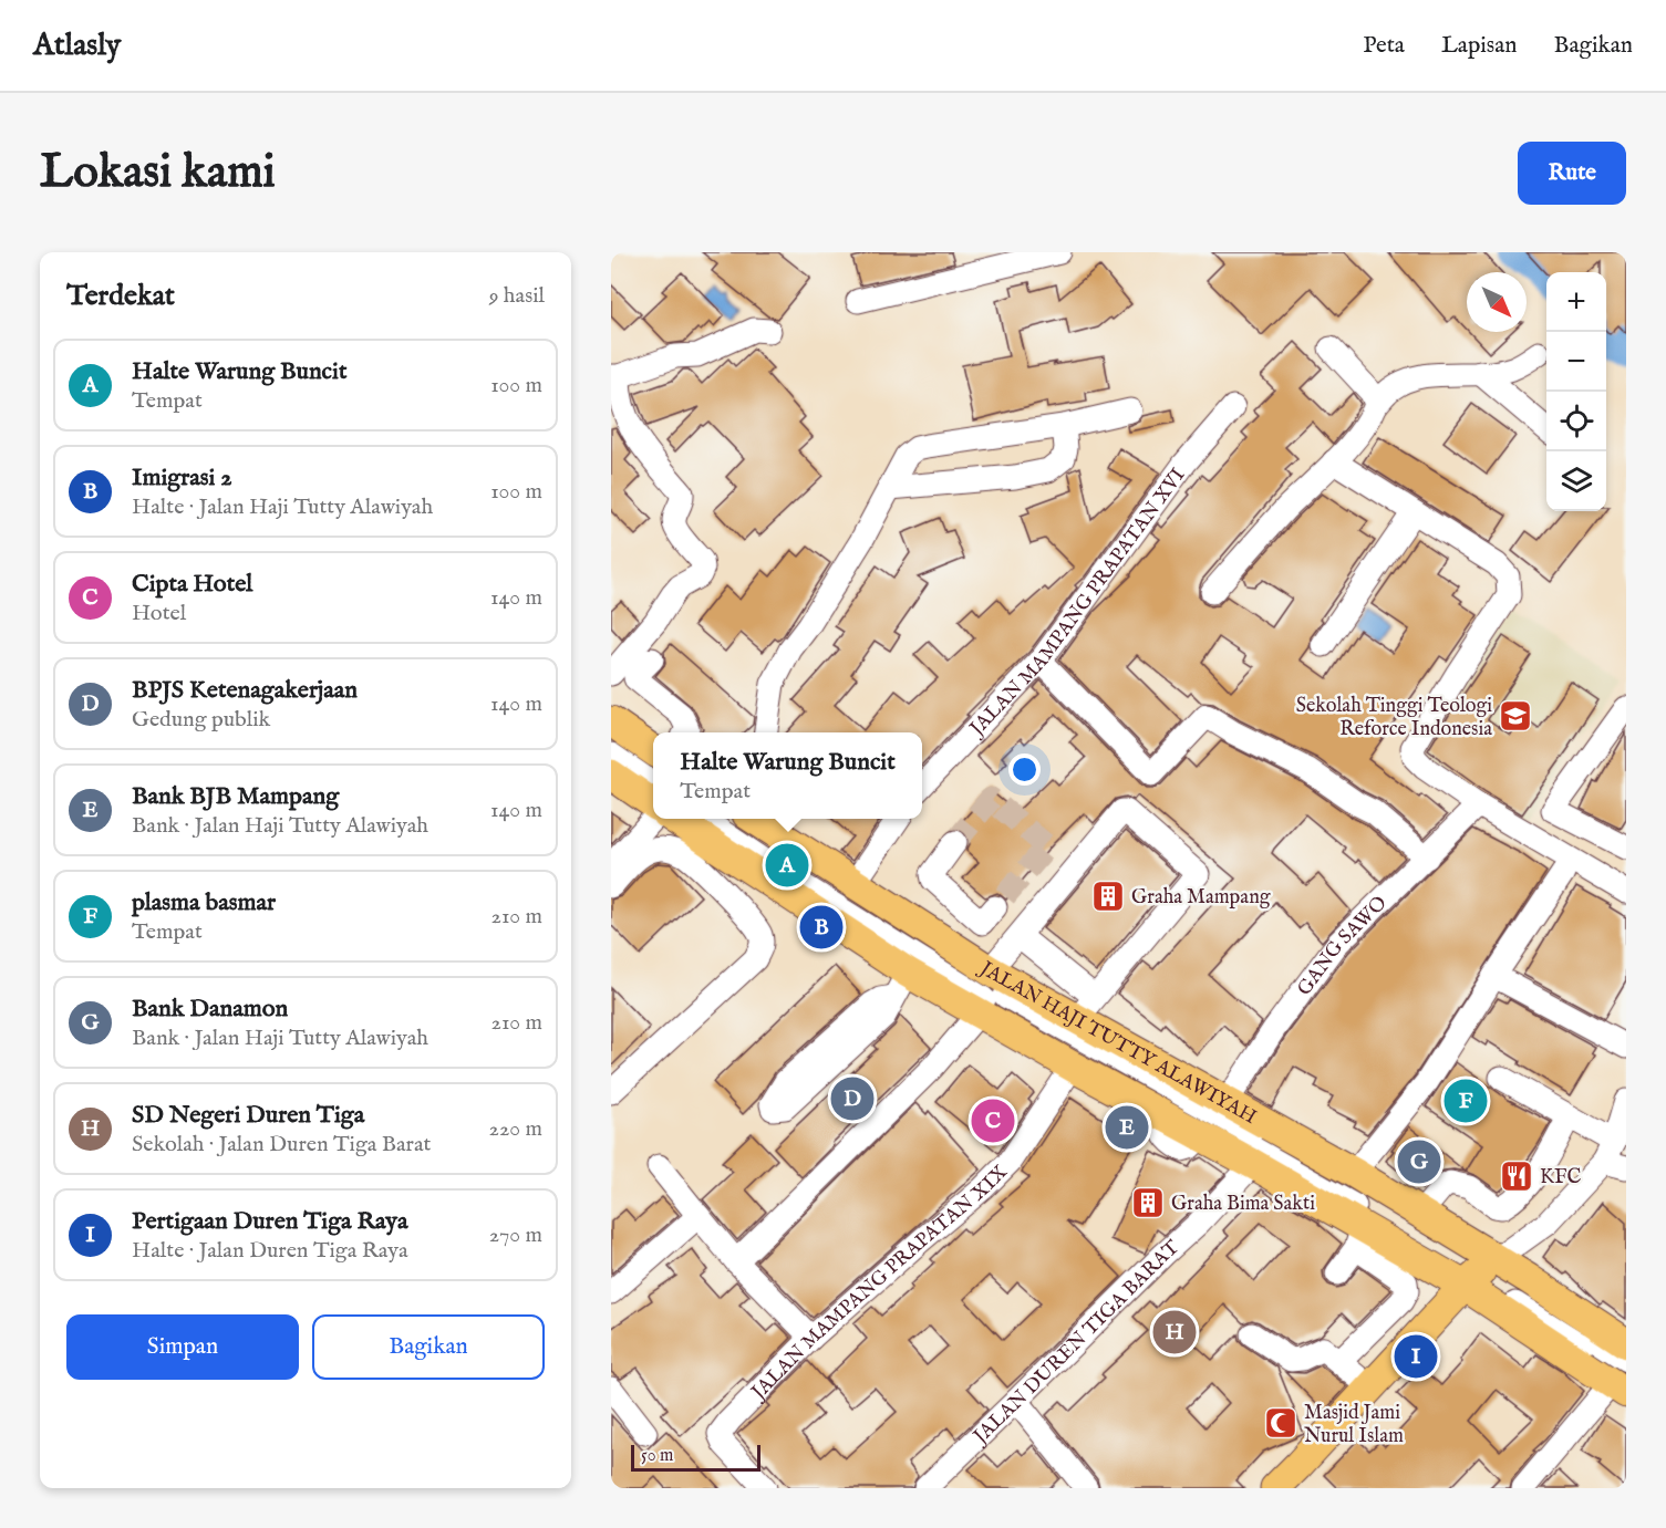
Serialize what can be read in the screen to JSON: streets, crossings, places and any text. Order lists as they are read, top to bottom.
{
  "streets": {
    "main road": ["JALAN HAJI TUTTY ALAWIYAH"],
    "street": [
      "JALAN MAMPANG PRAPATAN XVI",
      "GANG SAWO",
      "JALAN MAMPANG PRAPATAN XIX",
      "JALAN DUREN TIGA BARAT"
    ]
  },
  "crossings": [
    ["GANG SAWO", "JALAN HAJI TUTTY ALAWIYAH"]
  ],
  "places": {
    "school or university": ["Sekolah Tinggi Teologi Reforce Indonesia"],
    "building": ["Graha Mampang", "Graha Bima Sakti"],
    "restaurant": ["KFC"],
    "mosque": ["Masjid Jami Nurul Islam"]
  },
  "scale_bar": "50 m",
  "north": "bottom right",
  "page": {
    "header": "Atlasly",
    "nav": ["Peta", "Lapisan", "Bagikan"],
    "buttons": [
      "Rute",
      ["Simpan", "Bagikan"]
    ],
    "title": "Lokasi kami",
    "heading": ["Terdekat", "9 hasil"],
    "map_buttons": ["+", "−"],
    "list": [
      {
        "mark": "A",
        "name": "Halte Warung Buncit",
        "note": "Tempat",
        "value": "100 m"
      },
      {
        "mark": "B",
        "name": "Imigrasi 2",
        "note": "Halte · Jalan Haji Tutty Alawiyah",
        "value": "100 m"
      },
      {
        "mark": "C",
        "name": "Cipta Hotel",
        "note": "Hotel",
        "value": "140 m"
      },
      {
        "mark": "D",
        "name": "BPJS Ketenagakerjaan",
        "note": "Gedung publik",
        "value": "140 m"
      },
      {
        "mark": "E",
        "name": "Bank BJB Mampang",
        "note": "Bank · Jalan Haji Tutty Alawiyah",
        "value": "140 m"
      },
      {
        "mark": "F",
        "name": "plasma basmar",
        "note": "Tempat",
        "value": "210 m"
      },
      {
        "mark": "G",
        "name": "Bank Danamon",
        "note": "Bank · Jalan Haji Tutty Alawiyah",
        "value": "210 m"
      },
      {
        "mark": "H",
        "name": "SD Negeri Duren Tiga",
        "note": "Sekolah · Jalan Duren Tiga Barat",
        "value": "220 m"
      },
      {
        "mark": "I",
        "name": "Pertigaan Duren Tiga Raya",
        "note": "Halte · Jalan Duren Tiga Raya",
        "value": "270 m"
      }
    ],
    "popup": ["Halte Warung Buncit", "Tempat"],
    "pins": [
      "A",
      "B",
      "D",
      "F",
      "C",
      "E",
      "G",
      "H",
      "I"
    ],
    "scale": "50 m"
  }
}
